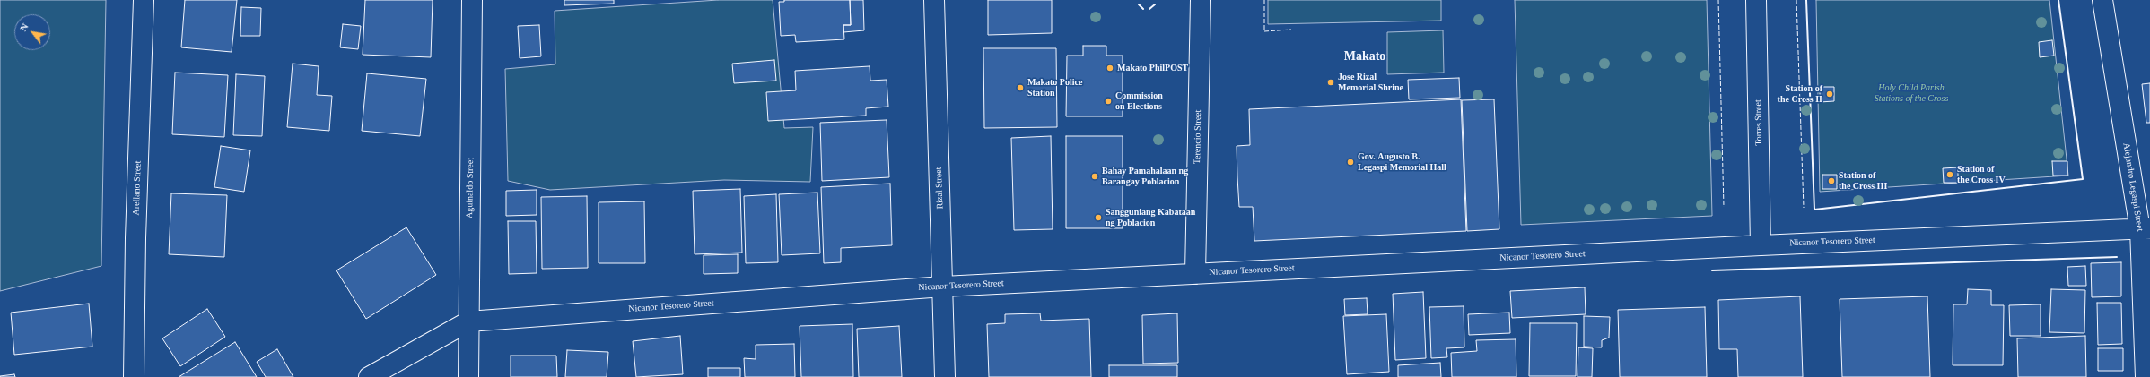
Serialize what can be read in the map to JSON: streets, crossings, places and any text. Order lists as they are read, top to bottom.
{
  "streets": {
    "street": [
      "Torres Street",
      "Terencio Street",
      "Alejandro Legaspi Street",
      "Arellano Street",
      "Aguinaldo Street",
      "Rizal Street",
      "Nicanor Tesorero Street"
    ]
  },
  "crossings": [
    ["Torres Street", "Nicanor Tesorero Street"],
    ["Terencio Street", "Nicanor Tesorero Street"],
    ["Alejandro Legaspi Street", "Nicanor Tesorero Street"],
    ["Aguinaldo Street", "Nicanor Tesorero Street"],
    ["Rizal Street", "Nicanor Tesorero Street"]
  ],
  "districts": ["Makato"],
  "parks": ["Holy Child Parish Stations of the Cross"],
  "places": [
    "Makato PhilPOST",
    "Jose Rizal Memorial Shrine",
    "Makato Police Station",
    "Station of the Cross II",
    "Commission on Elections",
    "Gov. Augusto B. Legaspi Memorial Hall",
    "Station of the Cross IV",
    "Bahay Pamahalaan ng Barangay Poblacion",
    "Station of the Cross III",
    "Sangguniang Kabataan ng Poblacion"
  ],
  "north": "top left"
}
